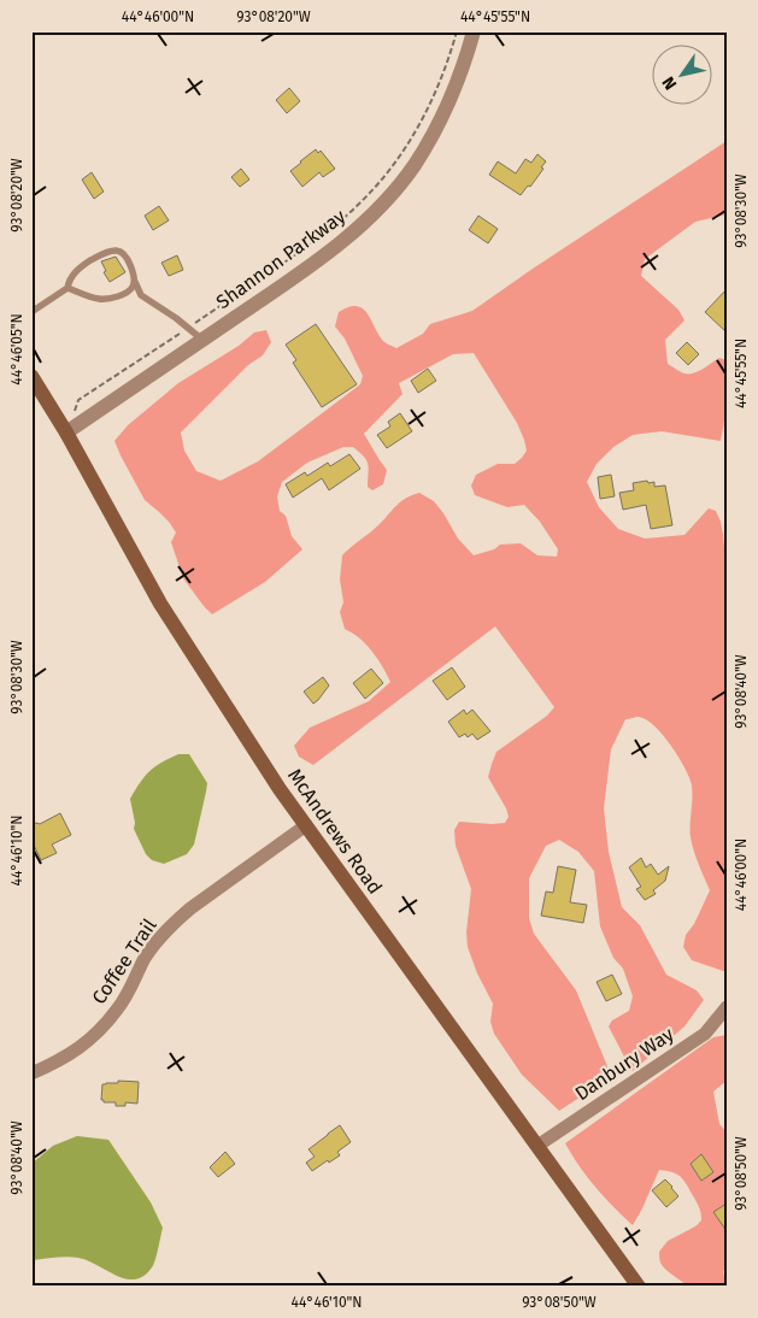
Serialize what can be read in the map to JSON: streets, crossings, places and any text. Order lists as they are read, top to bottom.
{
  "streets": {
    "main road": ["McAndrews Road"],
    "street": ["Shannon Parkway", "Coffee Trail", "Danbury Way"]
  },
  "crossings": [
    ["Shannon Parkway", "McAndrews Road"],
    ["McAndrews Road", "Coffee Trail"],
    ["McAndrews Road", "Danbury Way"]
  ],
  "north": "bottom left",
  "coordinates": [
    "44°46'00\"N",
    "93°08'20\"W",
    "44°45'55\"N",
    "93°08'30\"W",
    "44°46'05\"N",
    "93°08'40\"W",
    "44°46'10\"N",
    "93°08'50\"W"
  ]
}
